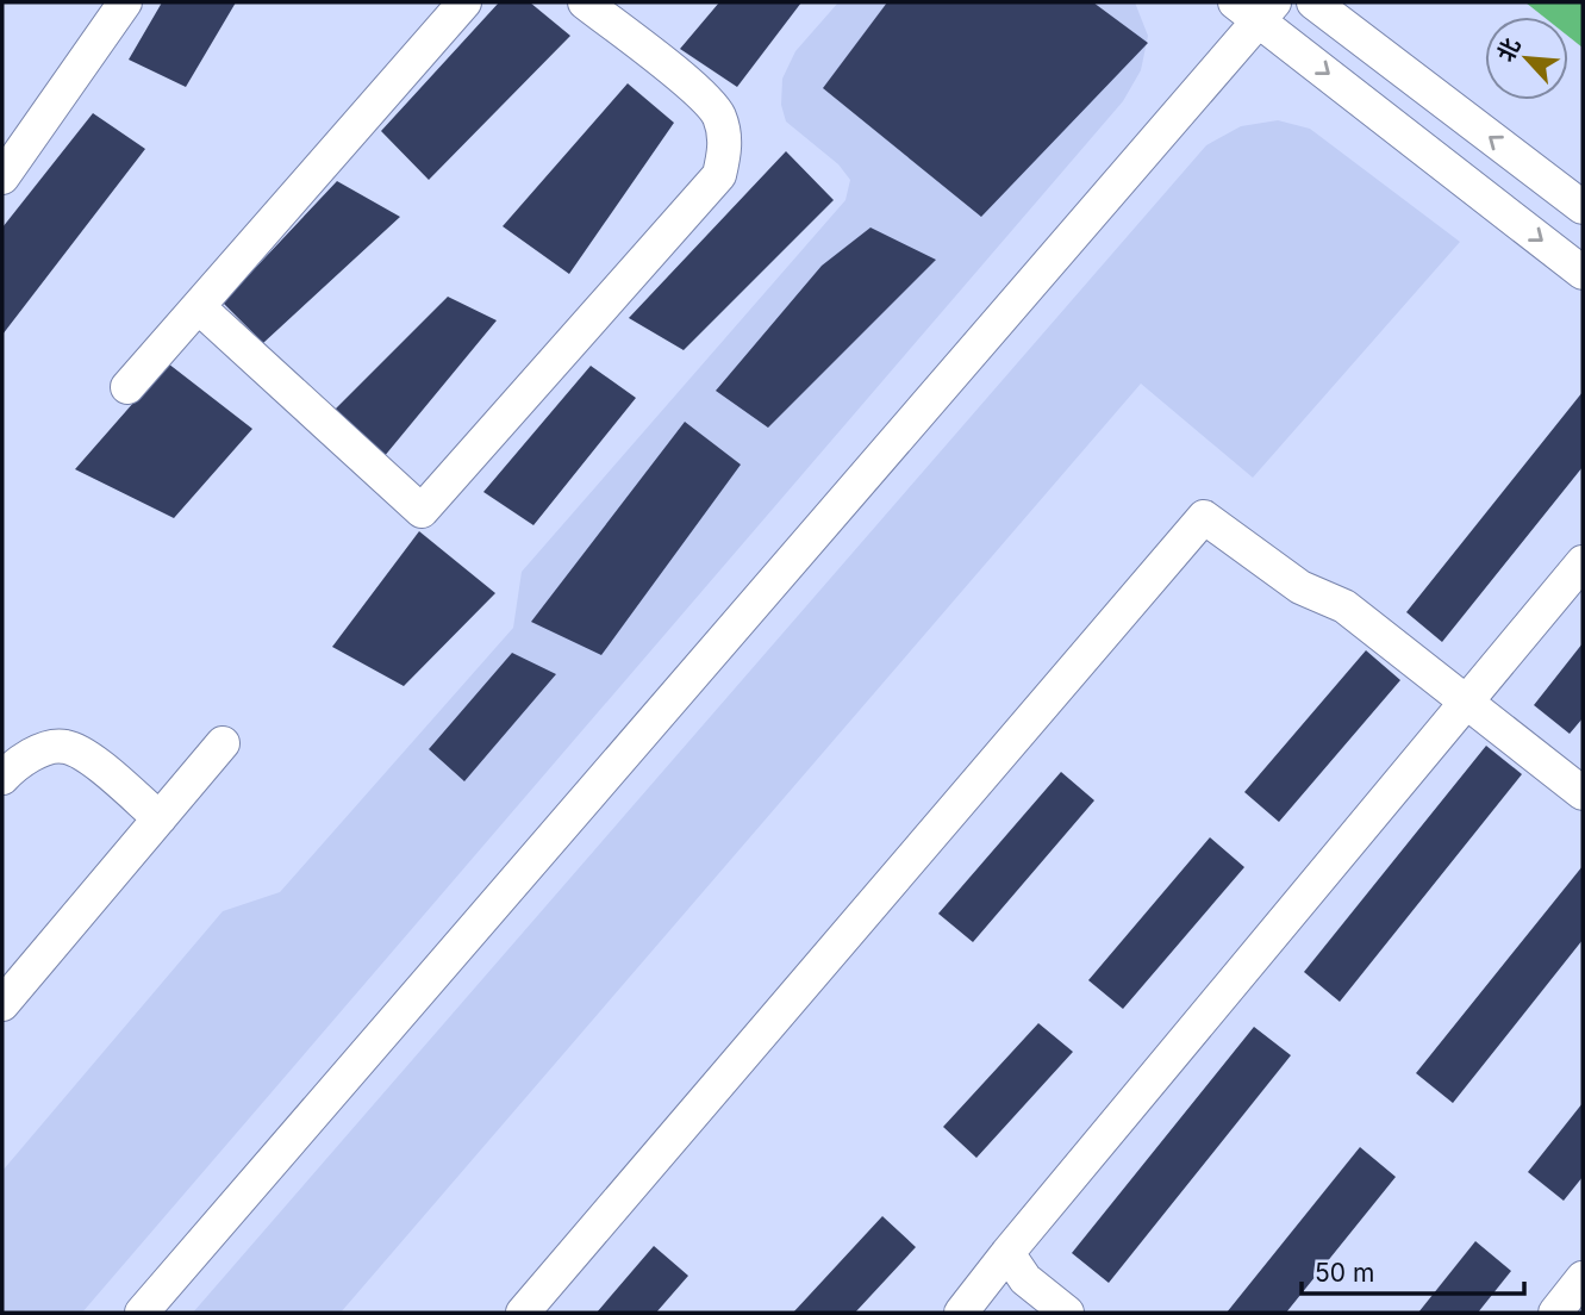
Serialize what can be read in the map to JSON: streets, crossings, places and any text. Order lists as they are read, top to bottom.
{
  "scale_bar": "50 m",
  "north": "top left"
}
